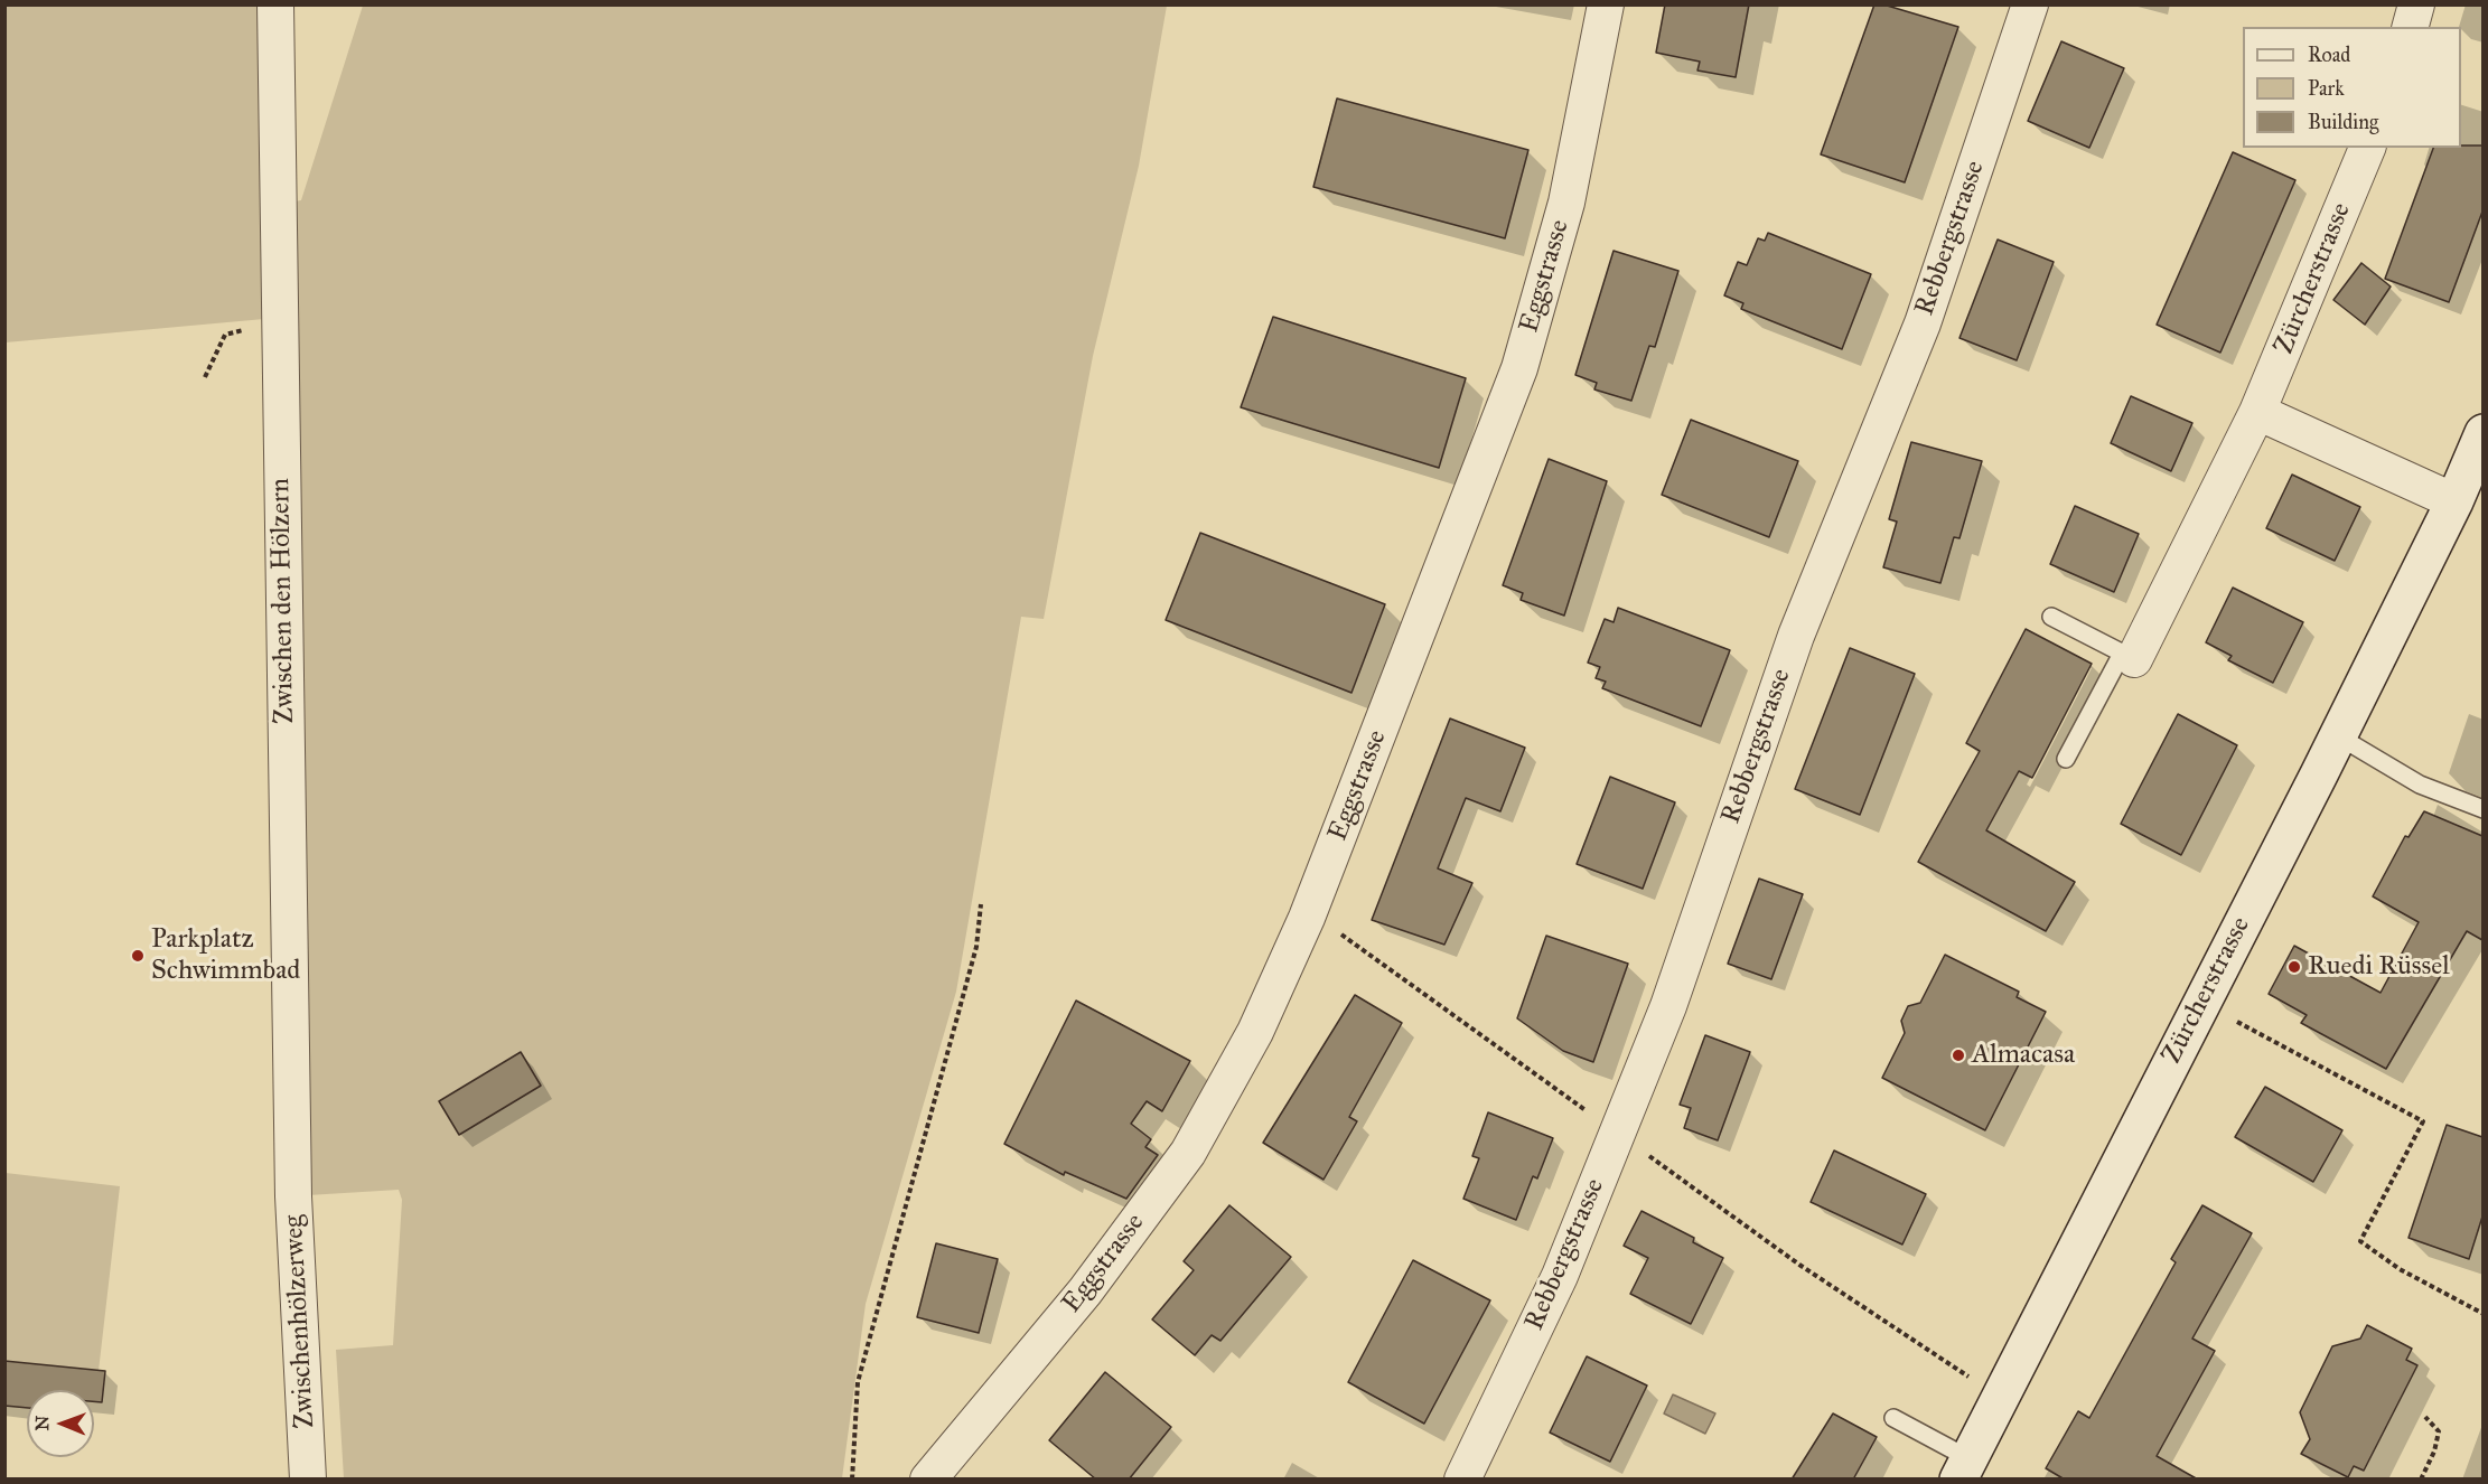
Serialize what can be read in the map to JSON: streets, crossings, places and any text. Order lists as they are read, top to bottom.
{
  "streets": {
    "main road": ["Zürcherstrasse"],
    "street": [
      "Rebbergstrasse",
      "Eggstrasse",
      "Zwischen den Hölzern",
      "Zwischenhölzerweg"
    ]
  },
  "crossings": [
    ["Zwischen den Hölzern", "Zwischenhölzerweg"]
  ],
  "places": ["Parkplatz Schwimmbad", "Ruedi Rüssel", "Almacasa"],
  "legend": ["Road", "Park", "Building"],
  "north": "left"
}
